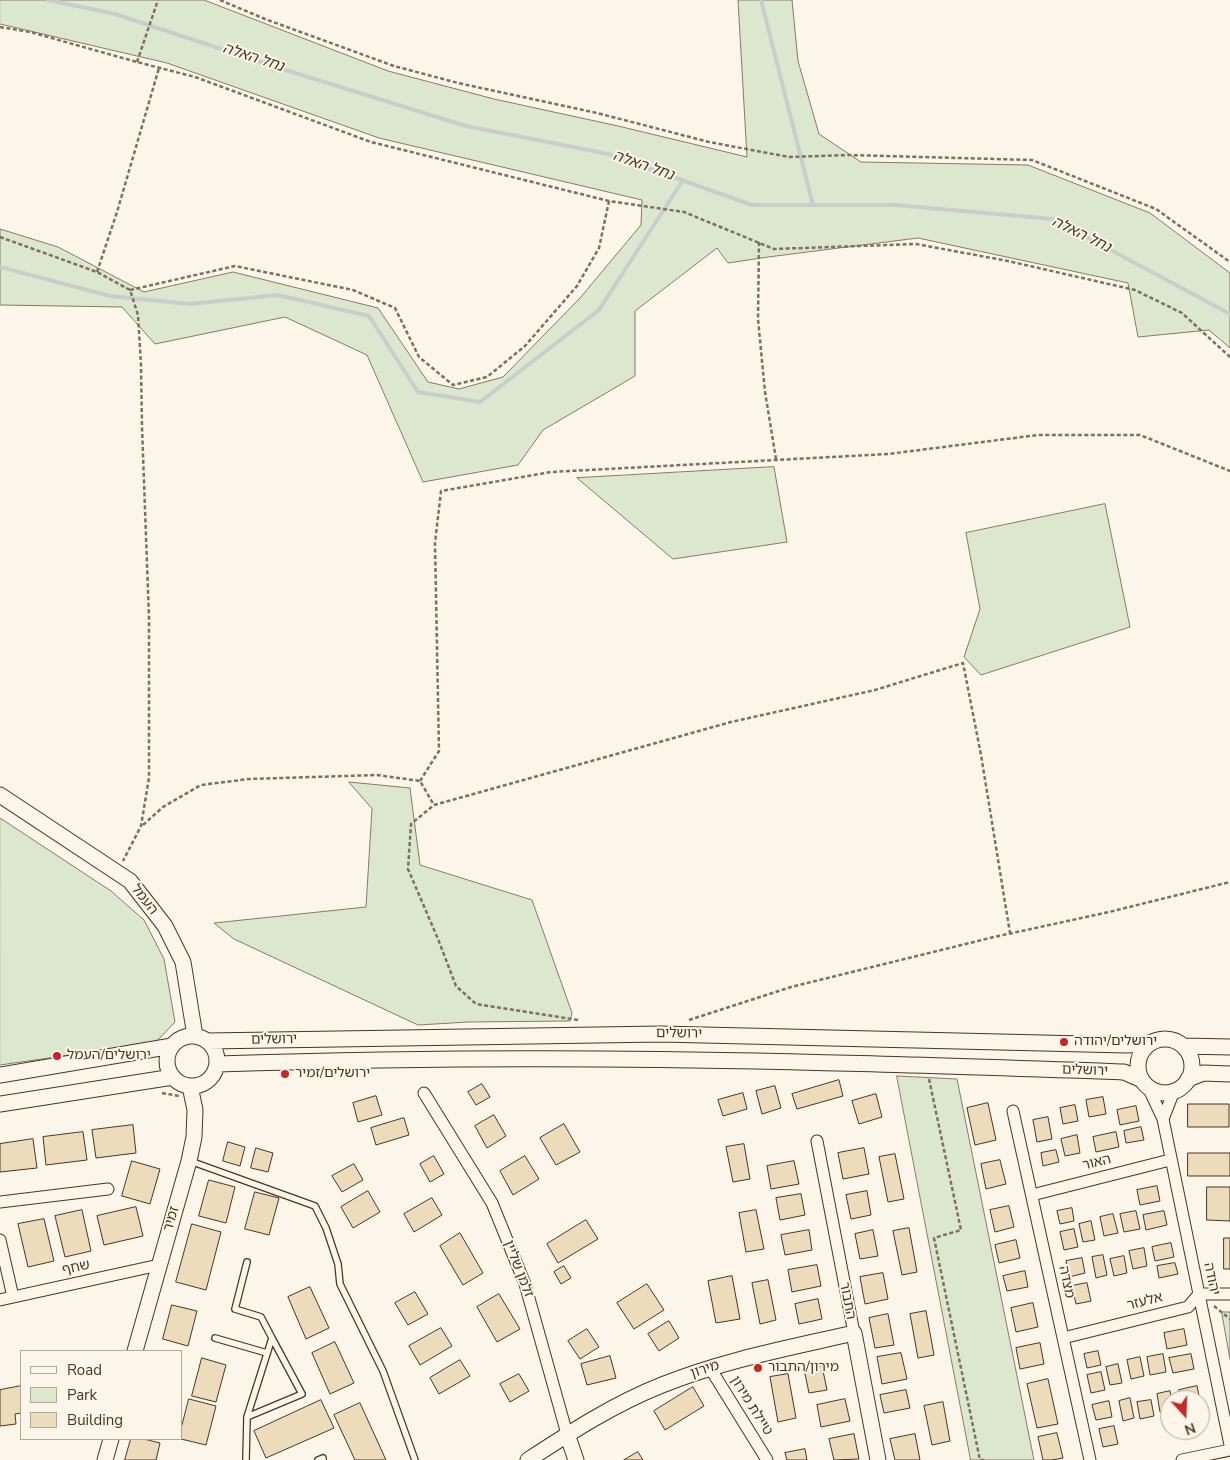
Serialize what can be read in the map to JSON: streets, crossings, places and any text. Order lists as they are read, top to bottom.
{
  "streets": {
    "street": [
      "העמל",
      "ירושלים",
      "האור",
      "זמיר",
      "שחף",
      "זלמן שליין",
      "יהודה",
      "מצדה",
      "התבור",
      "אלעזר",
      "מירון",
      "טיילת מירון"
    ]
  },
  "crossings": [
    ["העמל", "ירושלים"],
    ["העמל", "זמיר"],
    ["ירושלים", "זמיר"],
    ["ירושלים", "יהודה"],
    ["האור", "יהודה"],
    ["האור", "מצדה"],
    ["זמיר", "שחף"],
    ["זלמן שליין", "מירון"],
    ["יהודה", "אלעזר"],
    ["מצדה", "אלעזר"],
    ["התבור", "מירון"],
    ["מירון", "טיילת מירון"]
  ],
  "water": ["נחל האלה"],
  "places": [
    "ירושלים/יהודה",
    "ירושלים/העמל",
    "ירושלים/זמיר",
    "מירון/התבור"
  ],
  "legend": ["Road", "Park", "Building"],
  "north": "bottom"
}
